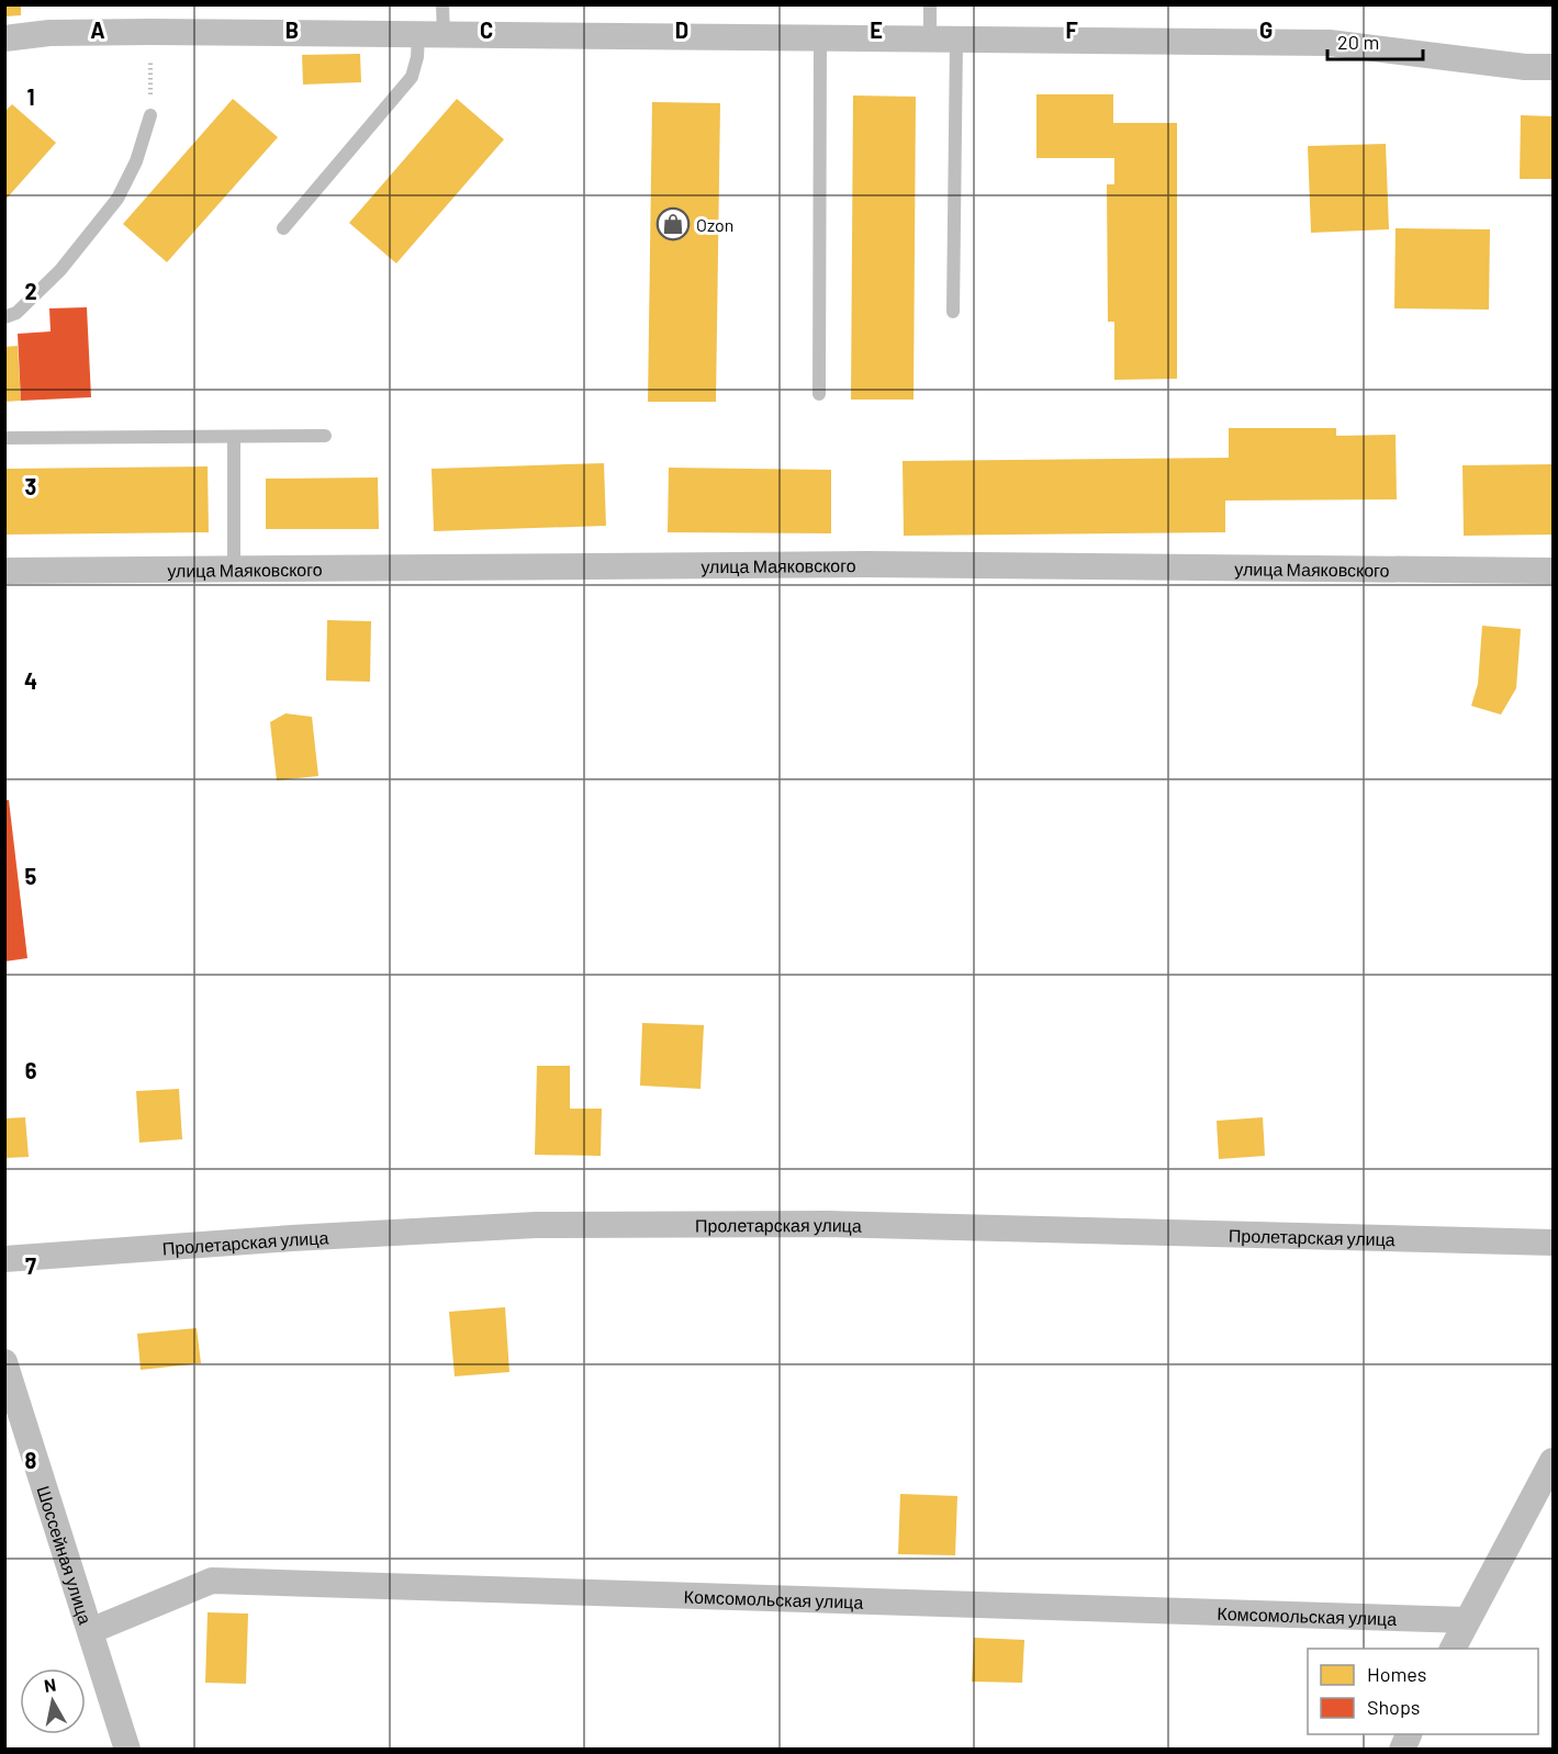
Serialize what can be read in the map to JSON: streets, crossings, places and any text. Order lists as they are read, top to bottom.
{
  "streets": {
    "street": [
      "улица Маяковского",
      "Пролетарская улица",
      "Шоссейная улица",
      "Комсомольская улица"
    ]
  },
  "crossings": [
    ["Шоссейная улица", "Комсомольская улица"]
  ],
  "places": {
    "shop": ["Ozon"]
  },
  "legend": ["Homes", "Shops"],
  "scale_bar": "20 m",
  "north": "top",
  "grid": {
    "columns": [
      "A",
      "B",
      "C",
      "D",
      "E",
      "F",
      "G"
    ],
    "rows": [
      "1",
      "2",
      "3",
      "4",
      "5",
      "6",
      "7",
      "8"
    ]
  }
}
